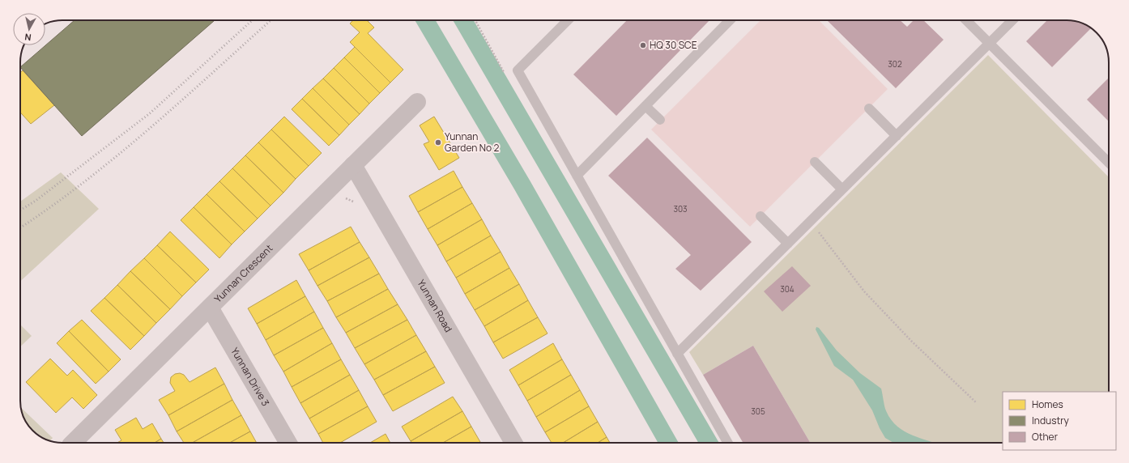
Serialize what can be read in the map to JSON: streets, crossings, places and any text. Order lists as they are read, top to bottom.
{
  "streets": {
    "street": ["Yunnan Crescent", "Yunnan Road", "Yunnan Drive 3"]
  },
  "crossings": [
    ["Yunnan Crescent", "Yunnan Road"],
    ["Yunnan Crescent", "Yunnan Drive 3"]
  ],
  "places": ["HQ 30 SCE", "Yunnan Garden No 2"],
  "house_numbers": [
    "302",
    "303",
    "304",
    "305"
  ],
  "legend": ["Homes", "Industry", "Other"],
  "north": "bottom"
}
